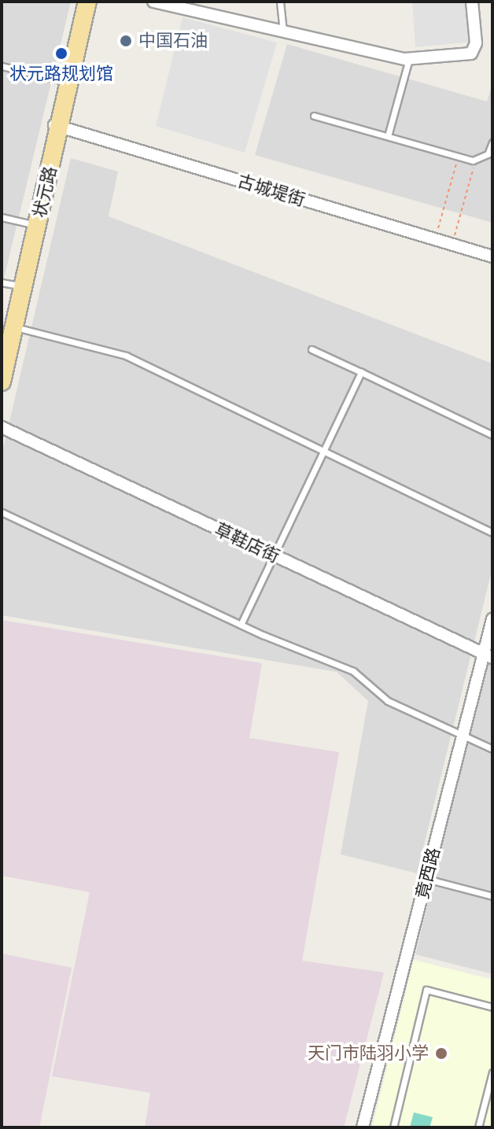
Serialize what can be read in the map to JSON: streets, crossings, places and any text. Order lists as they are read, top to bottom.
{
  "streets": {
    "main road": ["状元路"],
    "street": ["古城堤街", "草鞋店街", "竟西路"]
  },
  "crossings": [
    ["古城堤街", "状元路"],
    ["草鞋店街", "竟西路"]
  ],
  "places": ["中国石油", "状元路规划馆", "天门市陆羽小学"]
}
